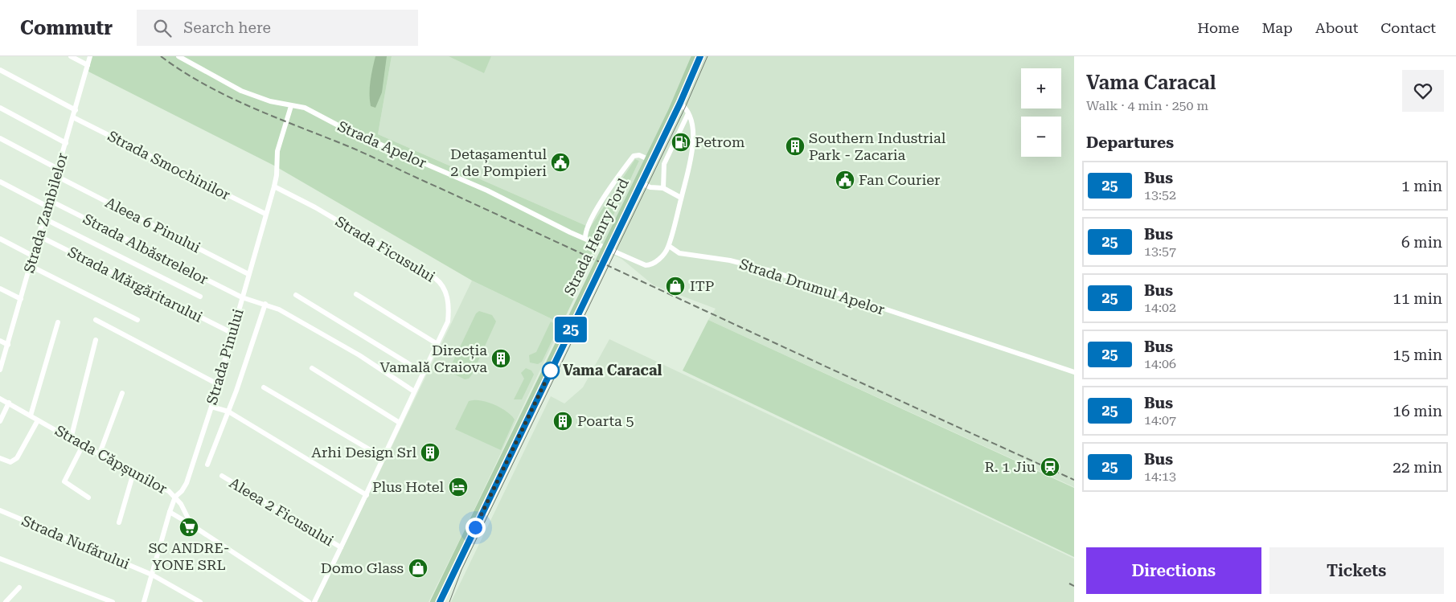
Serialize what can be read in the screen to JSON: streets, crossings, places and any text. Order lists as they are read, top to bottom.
{
  "streets": {
    "main road": ["Strada Henry Ford"],
    "street": [
      "Strada Apelor",
      "Strada Smochinilor",
      "Strada Zambilelor",
      "Aleea 6 Pinului",
      "Strada Albăstrelelor",
      "Strada Ficusului",
      "Strada Mărgăritarului",
      "Strada Drumul Apelor",
      "Strada Pinului",
      "Strada Căpșunilor",
      "Aleea 2 Ficusului",
      "Strada Nufărului"
    ]
  },
  "crossings": [
    ["Strada Apelor", "Strada Drumul Apelor"],
    ["Strada Apelor", "Strada Pinului"],
    ["Strada Smochinilor", "Strada Zambilelor"],
    ["Strada Smochinilor", "Strada Pinului"],
    ["Strada Zambilelor", "Aleea 6 Pinului"],
    ["Strada Zambilelor", "Strada Albăstrelelor"],
    ["Strada Zambilelor", "Strada Mărgăritarului"],
    ["Aleea 6 Pinului", "Strada Pinului"],
    ["Strada Albăstrelelor", "Strada Ficusului"],
    ["Strada Albăstrelelor", "Strada Pinului"],
    ["Strada Ficusului", "Strada Pinului"],
    ["Strada Ficusului", "Aleea 2 Ficusului"],
    ["Strada Mărgăritarului", "Strada Pinului"],
    ["Strada Pinului", "Strada Căpșunilor"],
    ["Strada Pinului", "Strada Nufărului"]
  ],
  "places": {
    "fuel station": ["Petrom"],
    "building": [
      "Southern Industrial Park - Zacaria",
      "Direcția Vamală Craiova",
      "Poarta 5",
      "Arhi Design Srl"
    ],
    "public building": ["Detașamentul 2 de Pompieri", "Fan Courier"],
    "shop": ["ITP", "Domo Glass"],
    "other": ["Vama Caracal"],
    "station": ["R. 1 Jiu"],
    "hotel": ["Plus Hotel"],
    "supermarket": ["SC ANDRE- YONE SRL"]
  },
  "lines": ["bus line 25"],
  "page": {
    "header": "Commutr",
    "search": "Search here",
    "nav": [
      "Home",
      "Map",
      "About",
      "Contact"
    ],
    "on_map": "25",
    "heading": [
      ["Vama Caracal", "Walk · 4 min · 250 m"],
      "Departures"
    ],
    "map_buttons": ["+", "−"],
    "list": [
      {
        "mark": "25",
        "name": "Bus",
        "note": "13:52",
        "value": "1 min"
      },
      {
        "mark": "25",
        "name": "Bus",
        "note": "13:57",
        "value": "6 min"
      },
      {
        "mark": "25",
        "name": "Bus",
        "note": "14:02",
        "value": "11 min"
      },
      {
        "mark": "25",
        "name": "Bus",
        "note": "14:06",
        "value": "15 min"
      },
      {
        "mark": "25",
        "name": "Bus",
        "note": "14:07",
        "value": "16 min"
      },
      {
        "mark": "25",
        "name": "Bus",
        "note": "14:13",
        "value": "22 min"
      }
    ],
    "buttons": ["Directions", "Tickets"]
  }
}
